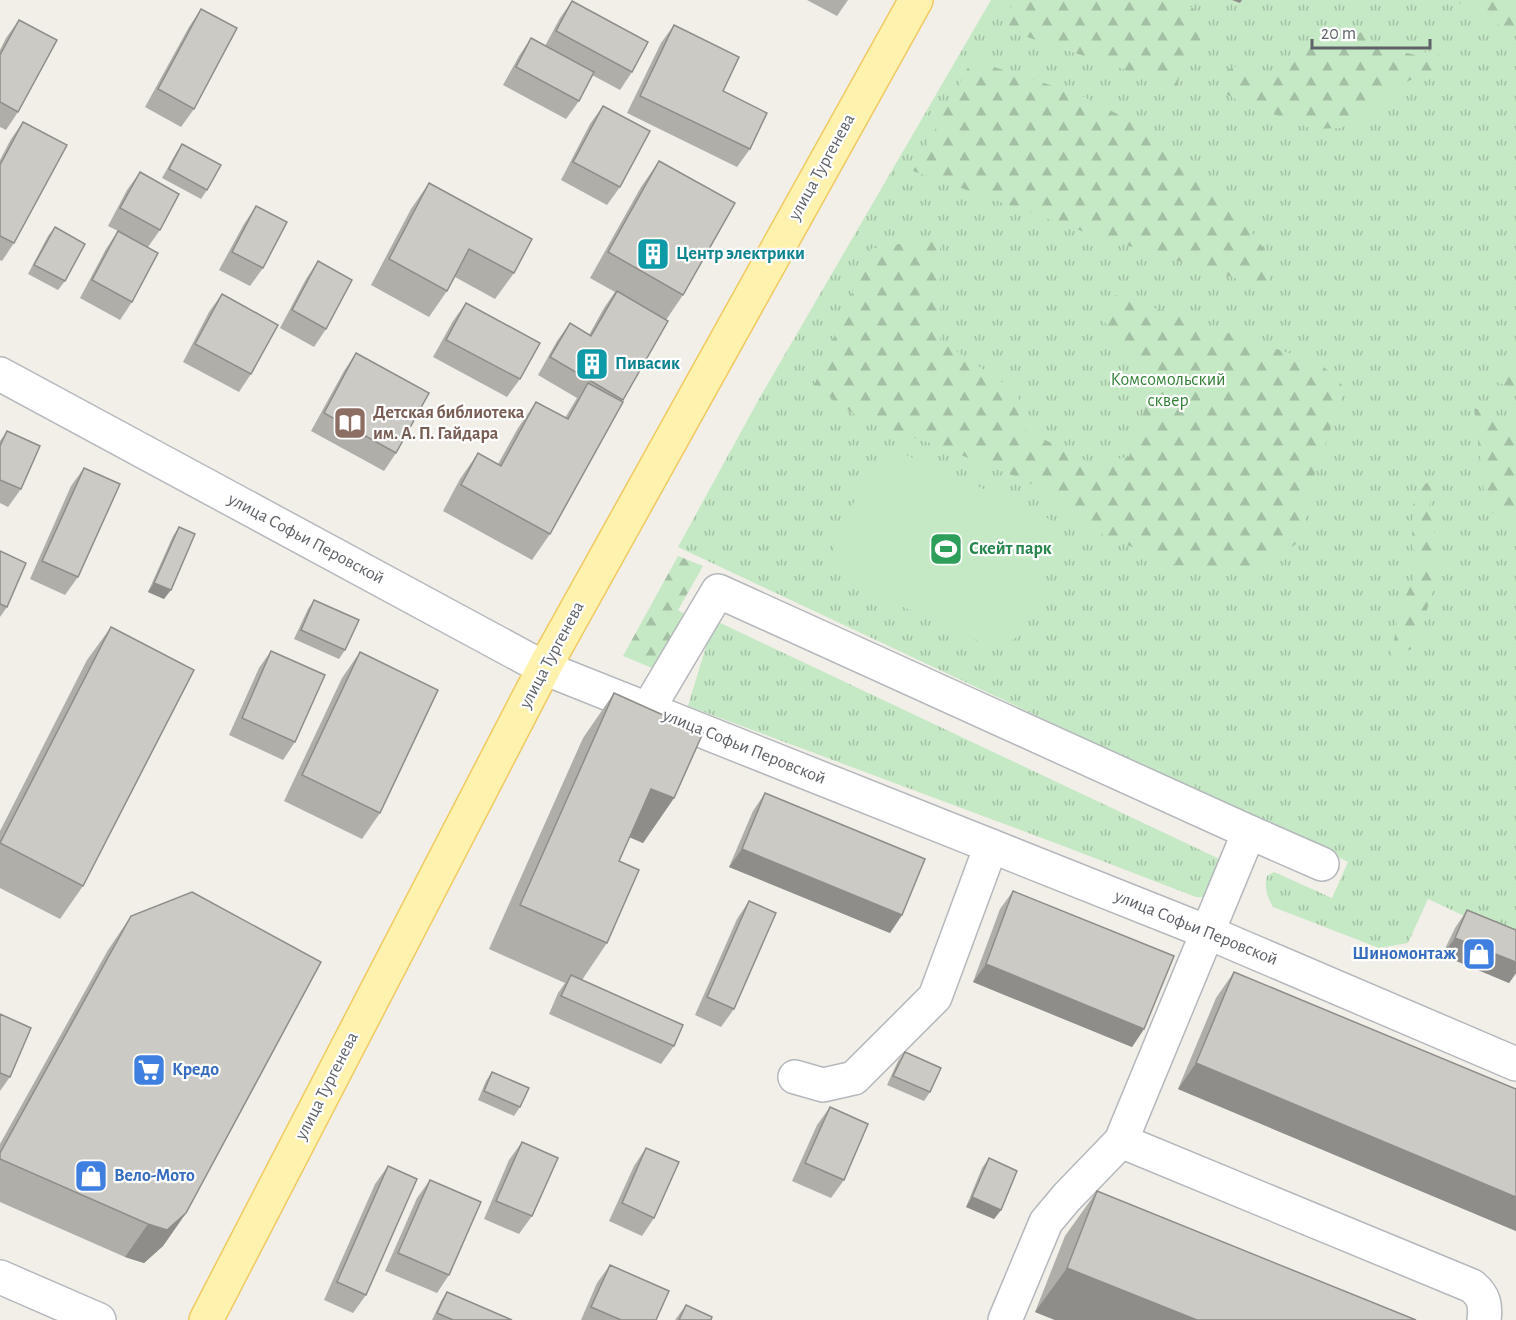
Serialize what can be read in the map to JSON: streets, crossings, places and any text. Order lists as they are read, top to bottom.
{
  "streets": {
    "main road": ["улица Тургенева"],
    "street": ["улица Софьи Перовской"]
  },
  "crossings": [
    ["улица Тургенева", "улица Софьи Перовской"]
  ],
  "parks": ["Комсомольский сквер"],
  "places": {
    "building": ["Центр электрики", "Пивасик"],
    "library": ["Детская библиотека им. А. П. Гайдара"],
    "sports": ["Скейт парк"],
    "shop": ["Шиномонтаж", "Вело-Мото"],
    "supermarket": ["Кредо"]
  },
  "scale_bar": "20 m"
}
